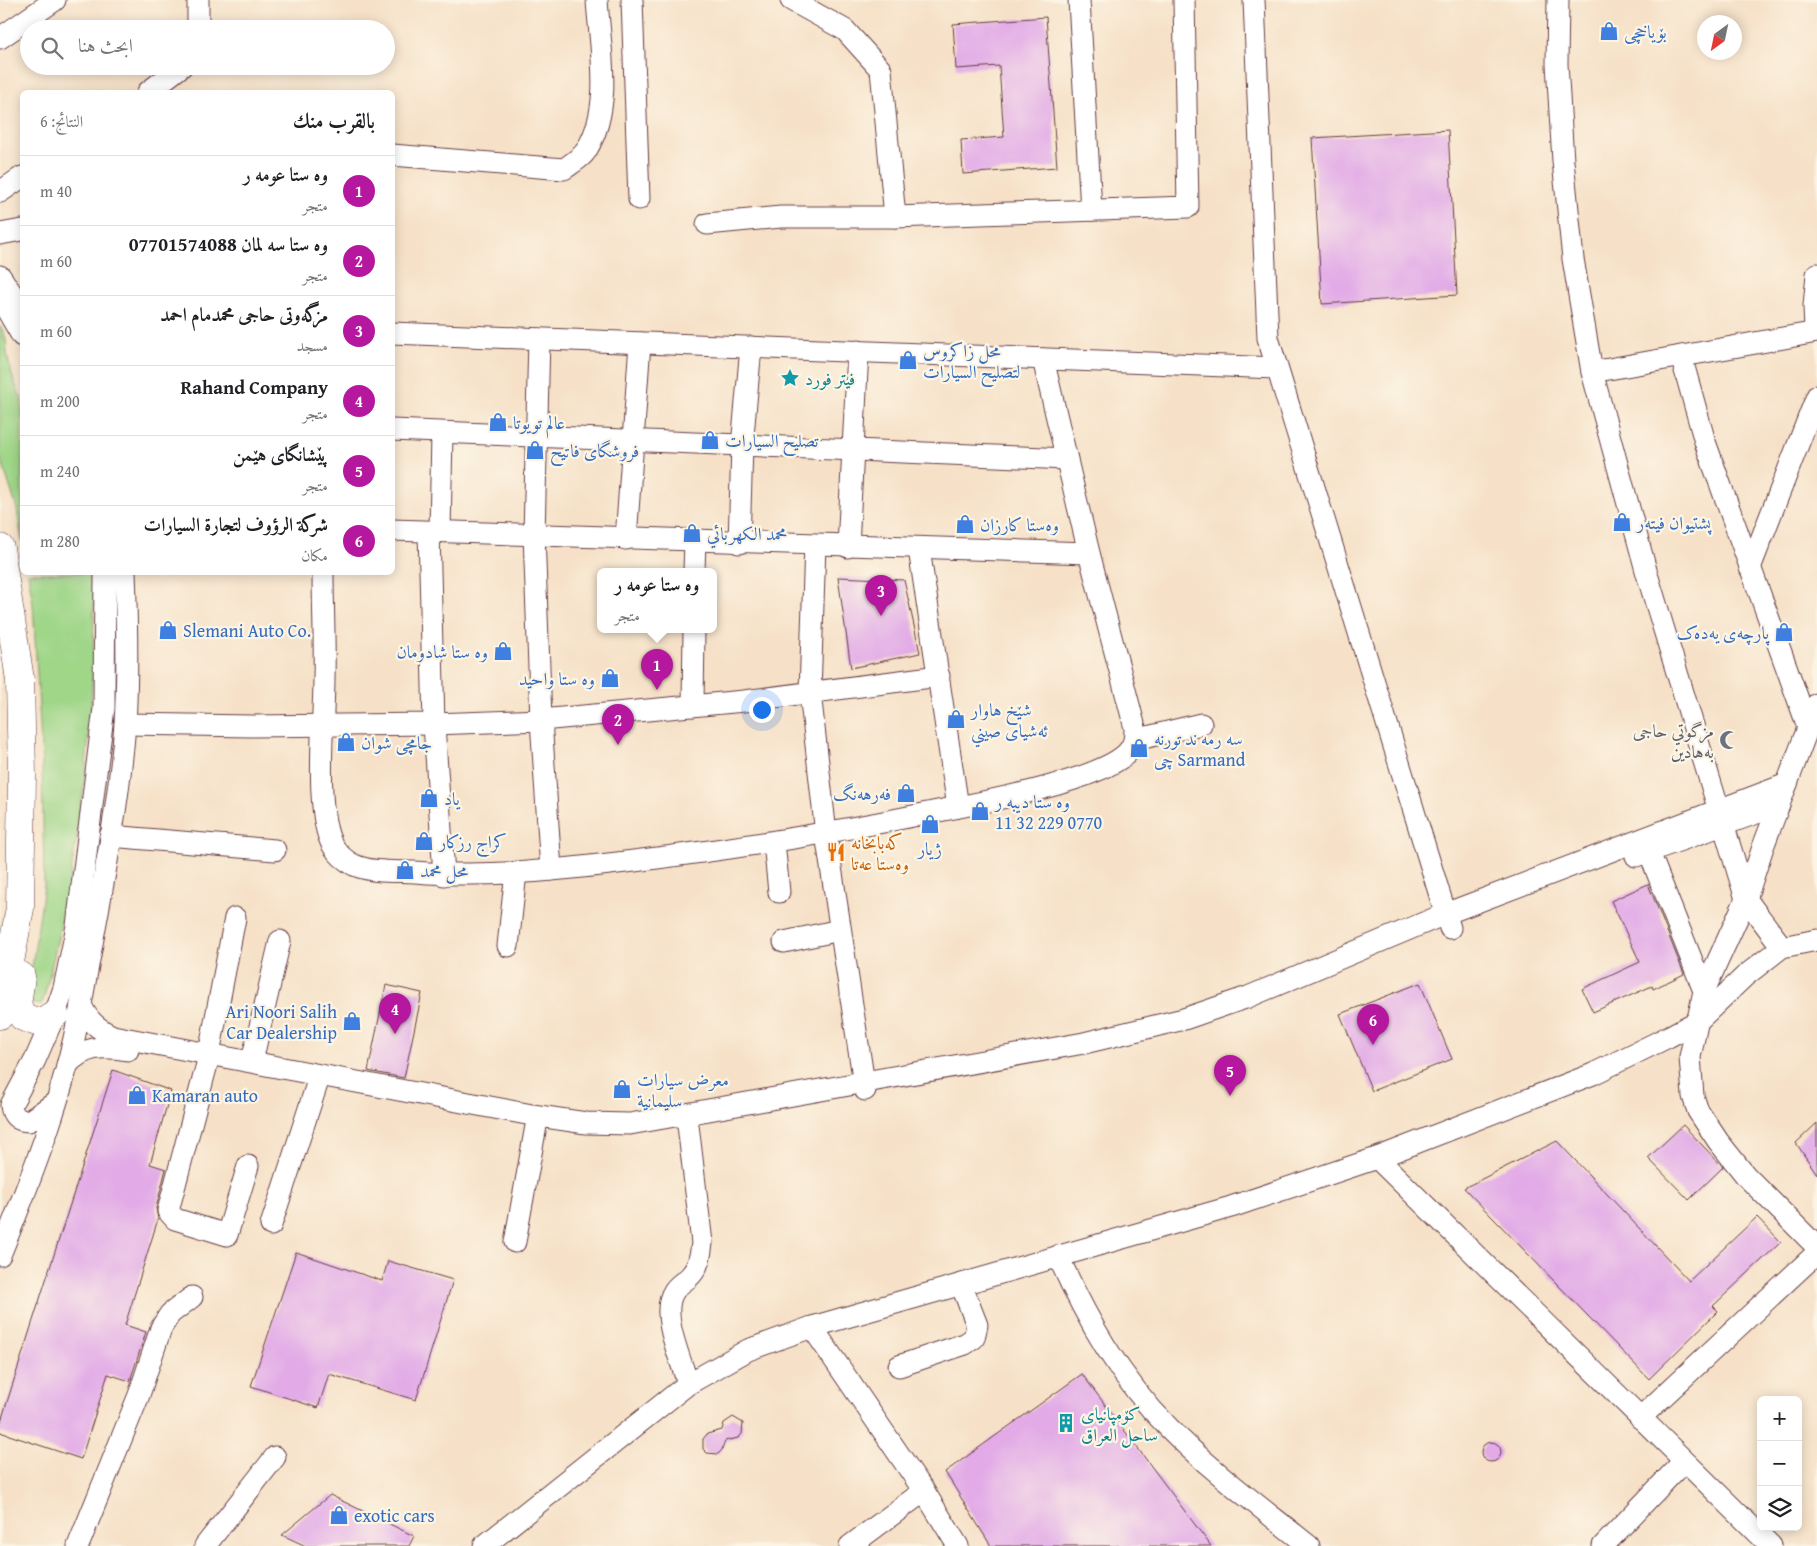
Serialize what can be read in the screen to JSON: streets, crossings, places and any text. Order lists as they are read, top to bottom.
{
  "places": {
    "shop": [
      "بۆیاخچی",
      "محل زاكروس لتصليح السيارات",
      "عالم تويوتا",
      "تصليح السيارات",
      "فروشگاى فاتيح",
      "پشتیوان فیتەر",
      "وەستا کارزان",
      "محمد الكهربائي",
      "Slemani Auto Co.",
      "پارچەی یەدەک",
      "وه ستا شادومان",
      "وه ستا واحید",
      "شێخ هاوار ئەشیای صيني",
      "جامچی شوان",
      "سه رمه ند تورنه چی Sarmand",
      "فەرهەنگ",
      "ياد",
      "وه ستا دیبه ر 11 32 229 0770",
      "ژیار",
      "كراج رزكار",
      "محل محمد",
      "Ari Noori Salih Car Dealership",
      "معرض سيارات سليمانية",
      "Kamaran auto",
      "exotic cars"
    ],
    "place": ["فيتر فورد"],
    "mosque": ["مزگوتي حاجی بەهادین"],
    "restaurant": ["کەبابخانە وەستا عەتا"],
    "building": ["کۆمپانیای ساحل العراق"]
  },
  "north": "bottom left",
  "page": {
    "search": "ابحث هنا",
    "heading": ["بالقرب منك", "النتائج: 6"],
    "list": [
      {
        "mark": "1",
        "name": "وه ستا عومه ر",
        "note": "متجر",
        "value": "40 m"
      },
      {
        "mark": "2",
        "name": "وه ستا سه لمان 07701574088",
        "note": "متجر",
        "value": "60 m"
      },
      {
        "mark": "3",
        "name": "مزگەوتی حاجی محمدمام احمد",
        "note": "مسجد",
        "value": "60 m"
      },
      {
        "mark": "4",
        "name": "Rahand Company",
        "note": "متجر",
        "value": "200 m"
      },
      {
        "mark": "5",
        "name": "پێشانگای هێمن",
        "note": "متجر",
        "value": "240 m"
      },
      {
        "mark": "6",
        "name": "شركة الرؤوف لتجارة السيارات",
        "note": "مكان",
        "value": "280 m"
      }
    ],
    "popup": ["وه ستا عومه ر", "متجر"],
    "pins": [
      "3",
      "1",
      "2",
      "4",
      "6",
      "5"
    ],
    "map_buttons": ["+", "−"]
  }
}
